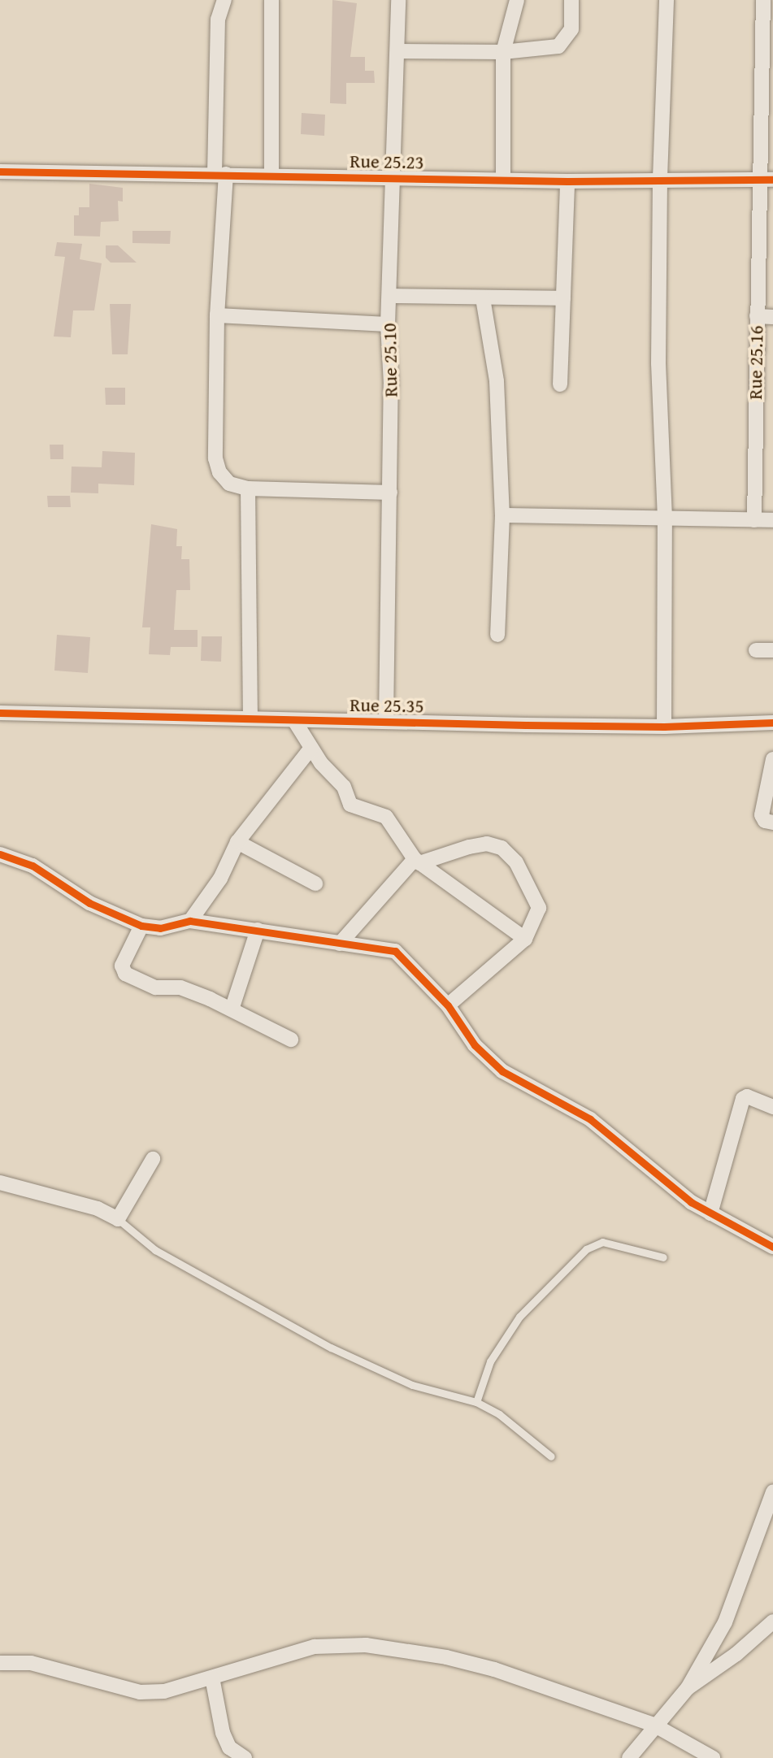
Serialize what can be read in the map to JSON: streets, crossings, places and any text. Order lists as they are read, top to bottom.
{
  "streets": {
    "street": [
      "Rue 25.23",
      "Rue 25.10",
      "Rue 25.16",
      "Rue 25.35"
    ]
  },
  "crossings": [
    ["Rue 25.23", "Rue 25.10"],
    ["Rue 25.23", "Rue 25.16"],
    ["Rue 25.10", "Rue 25.35"]
  ]
}
